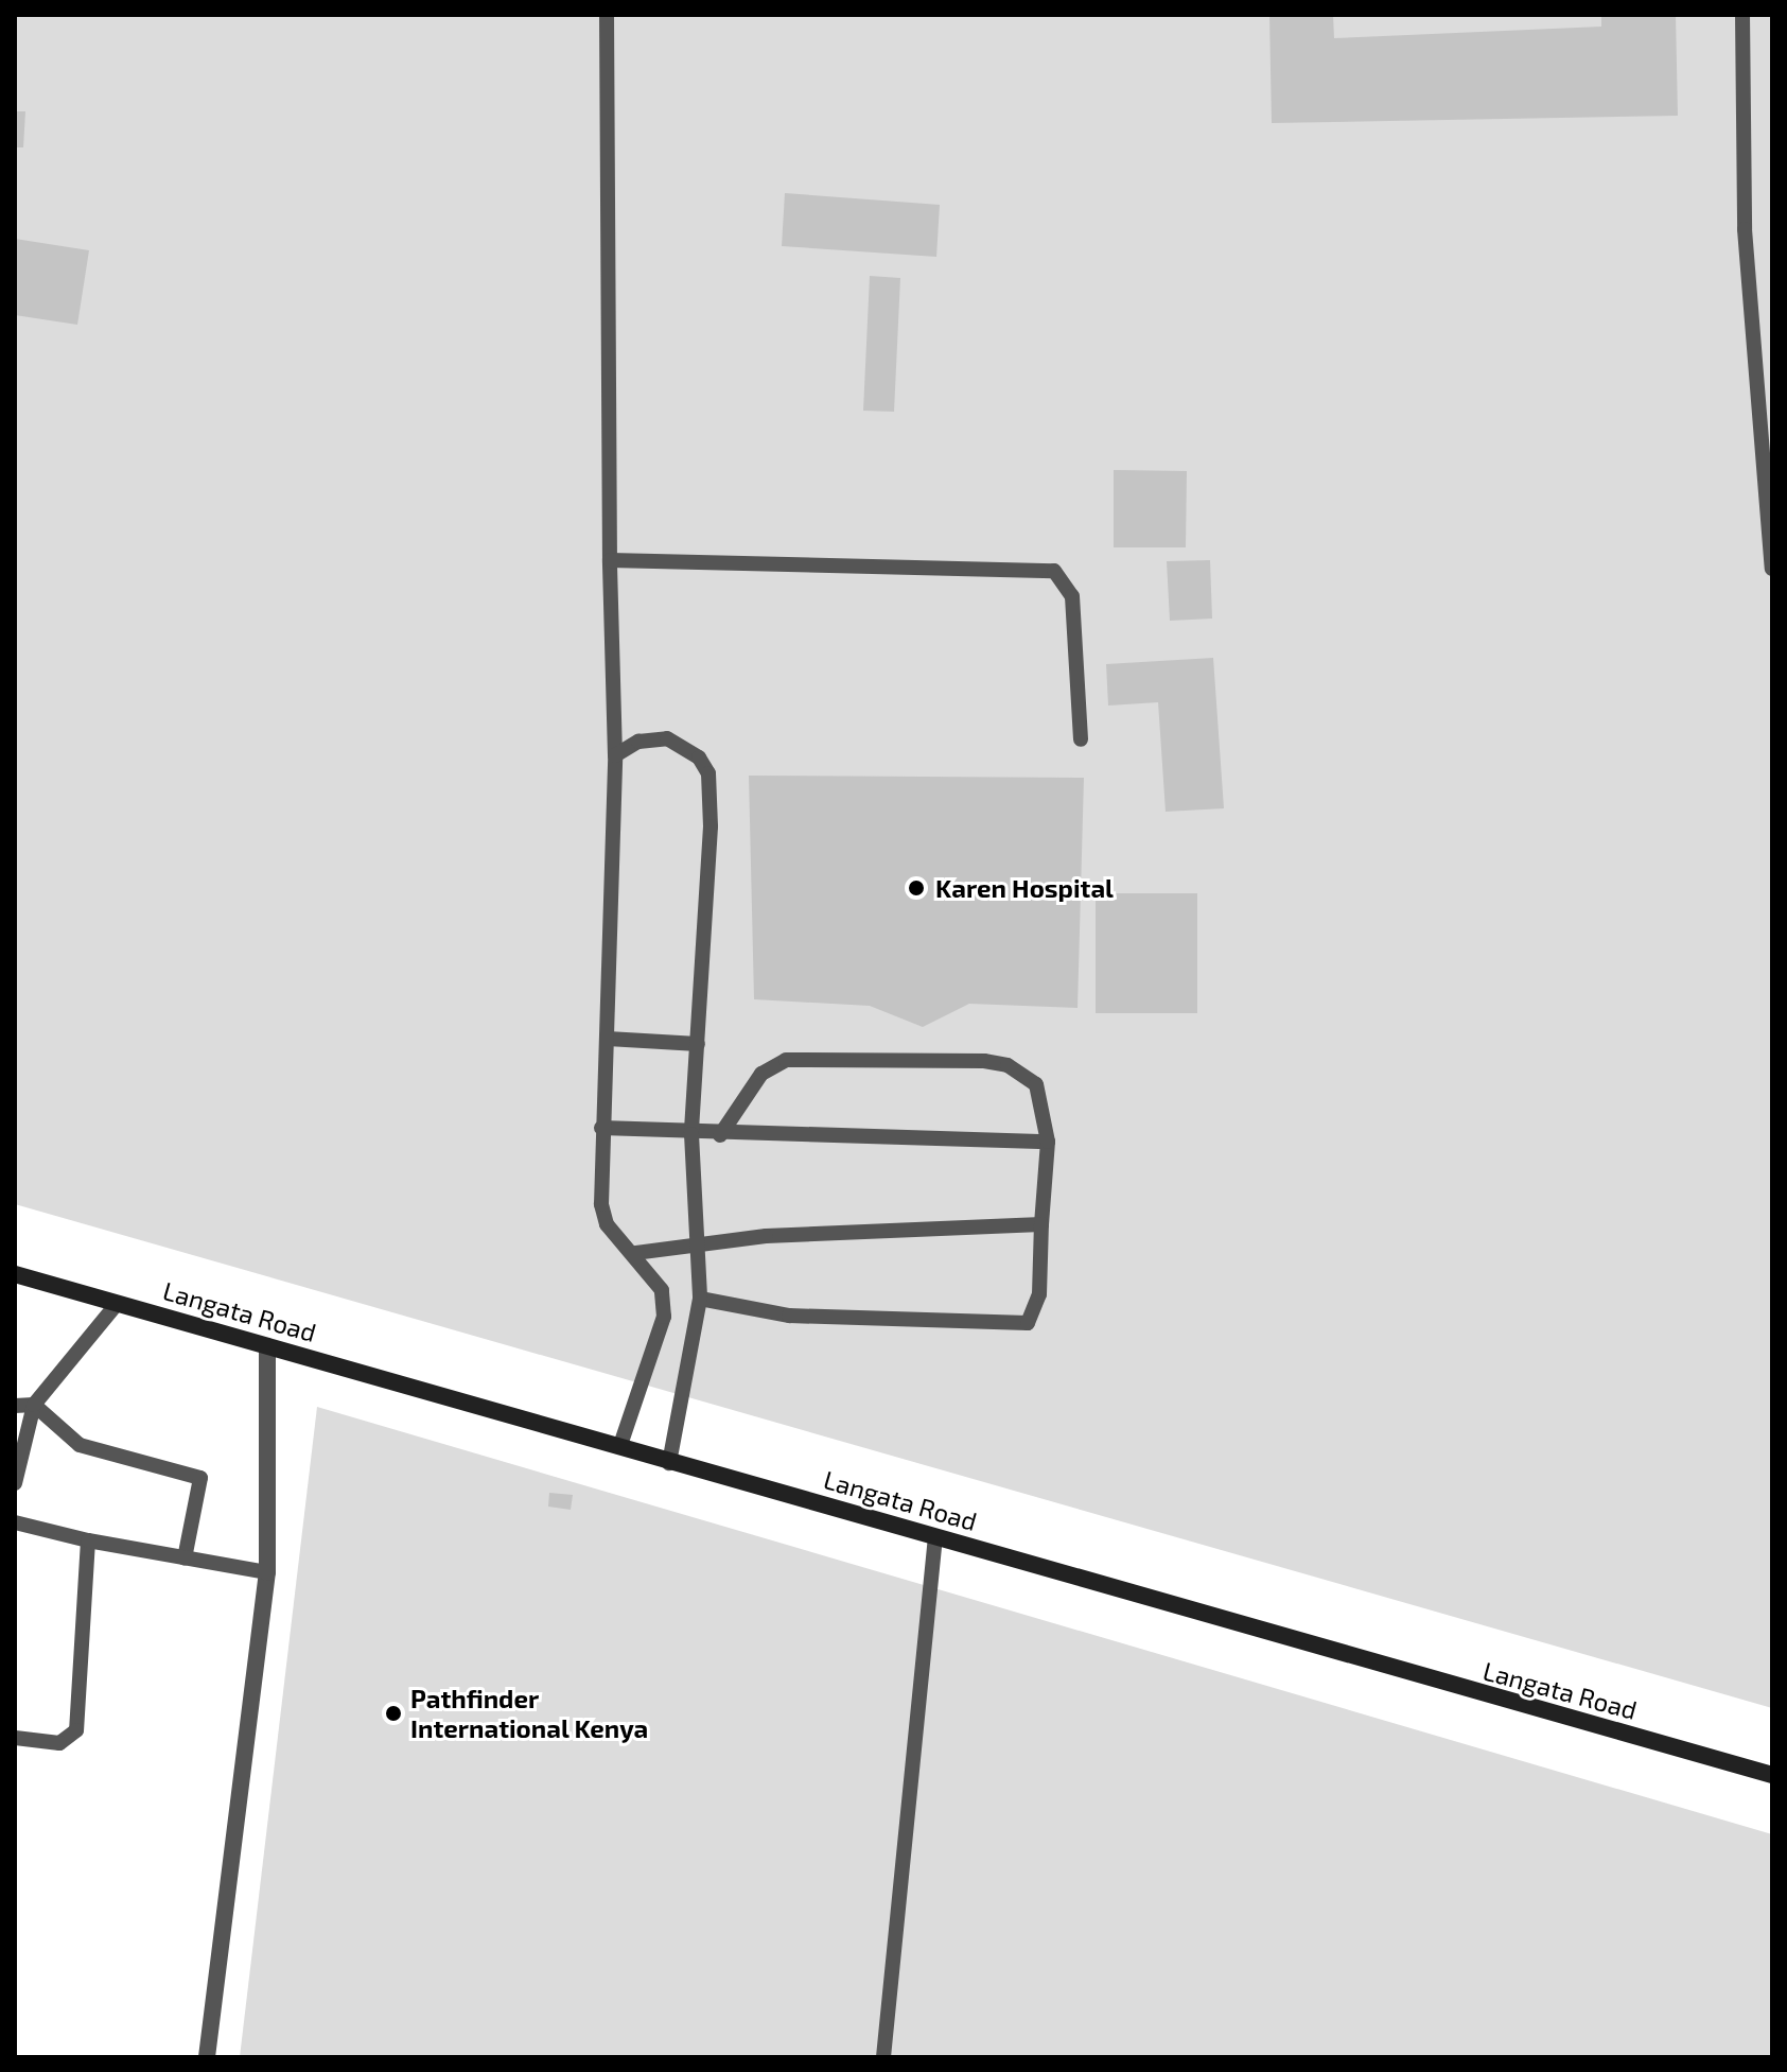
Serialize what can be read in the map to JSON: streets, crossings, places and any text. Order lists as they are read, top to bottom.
{
  "streets": {
    "main road": ["Langata Road"]
  },
  "places": ["Karen Hospital", "Pathfinder International Kenya"]
}
